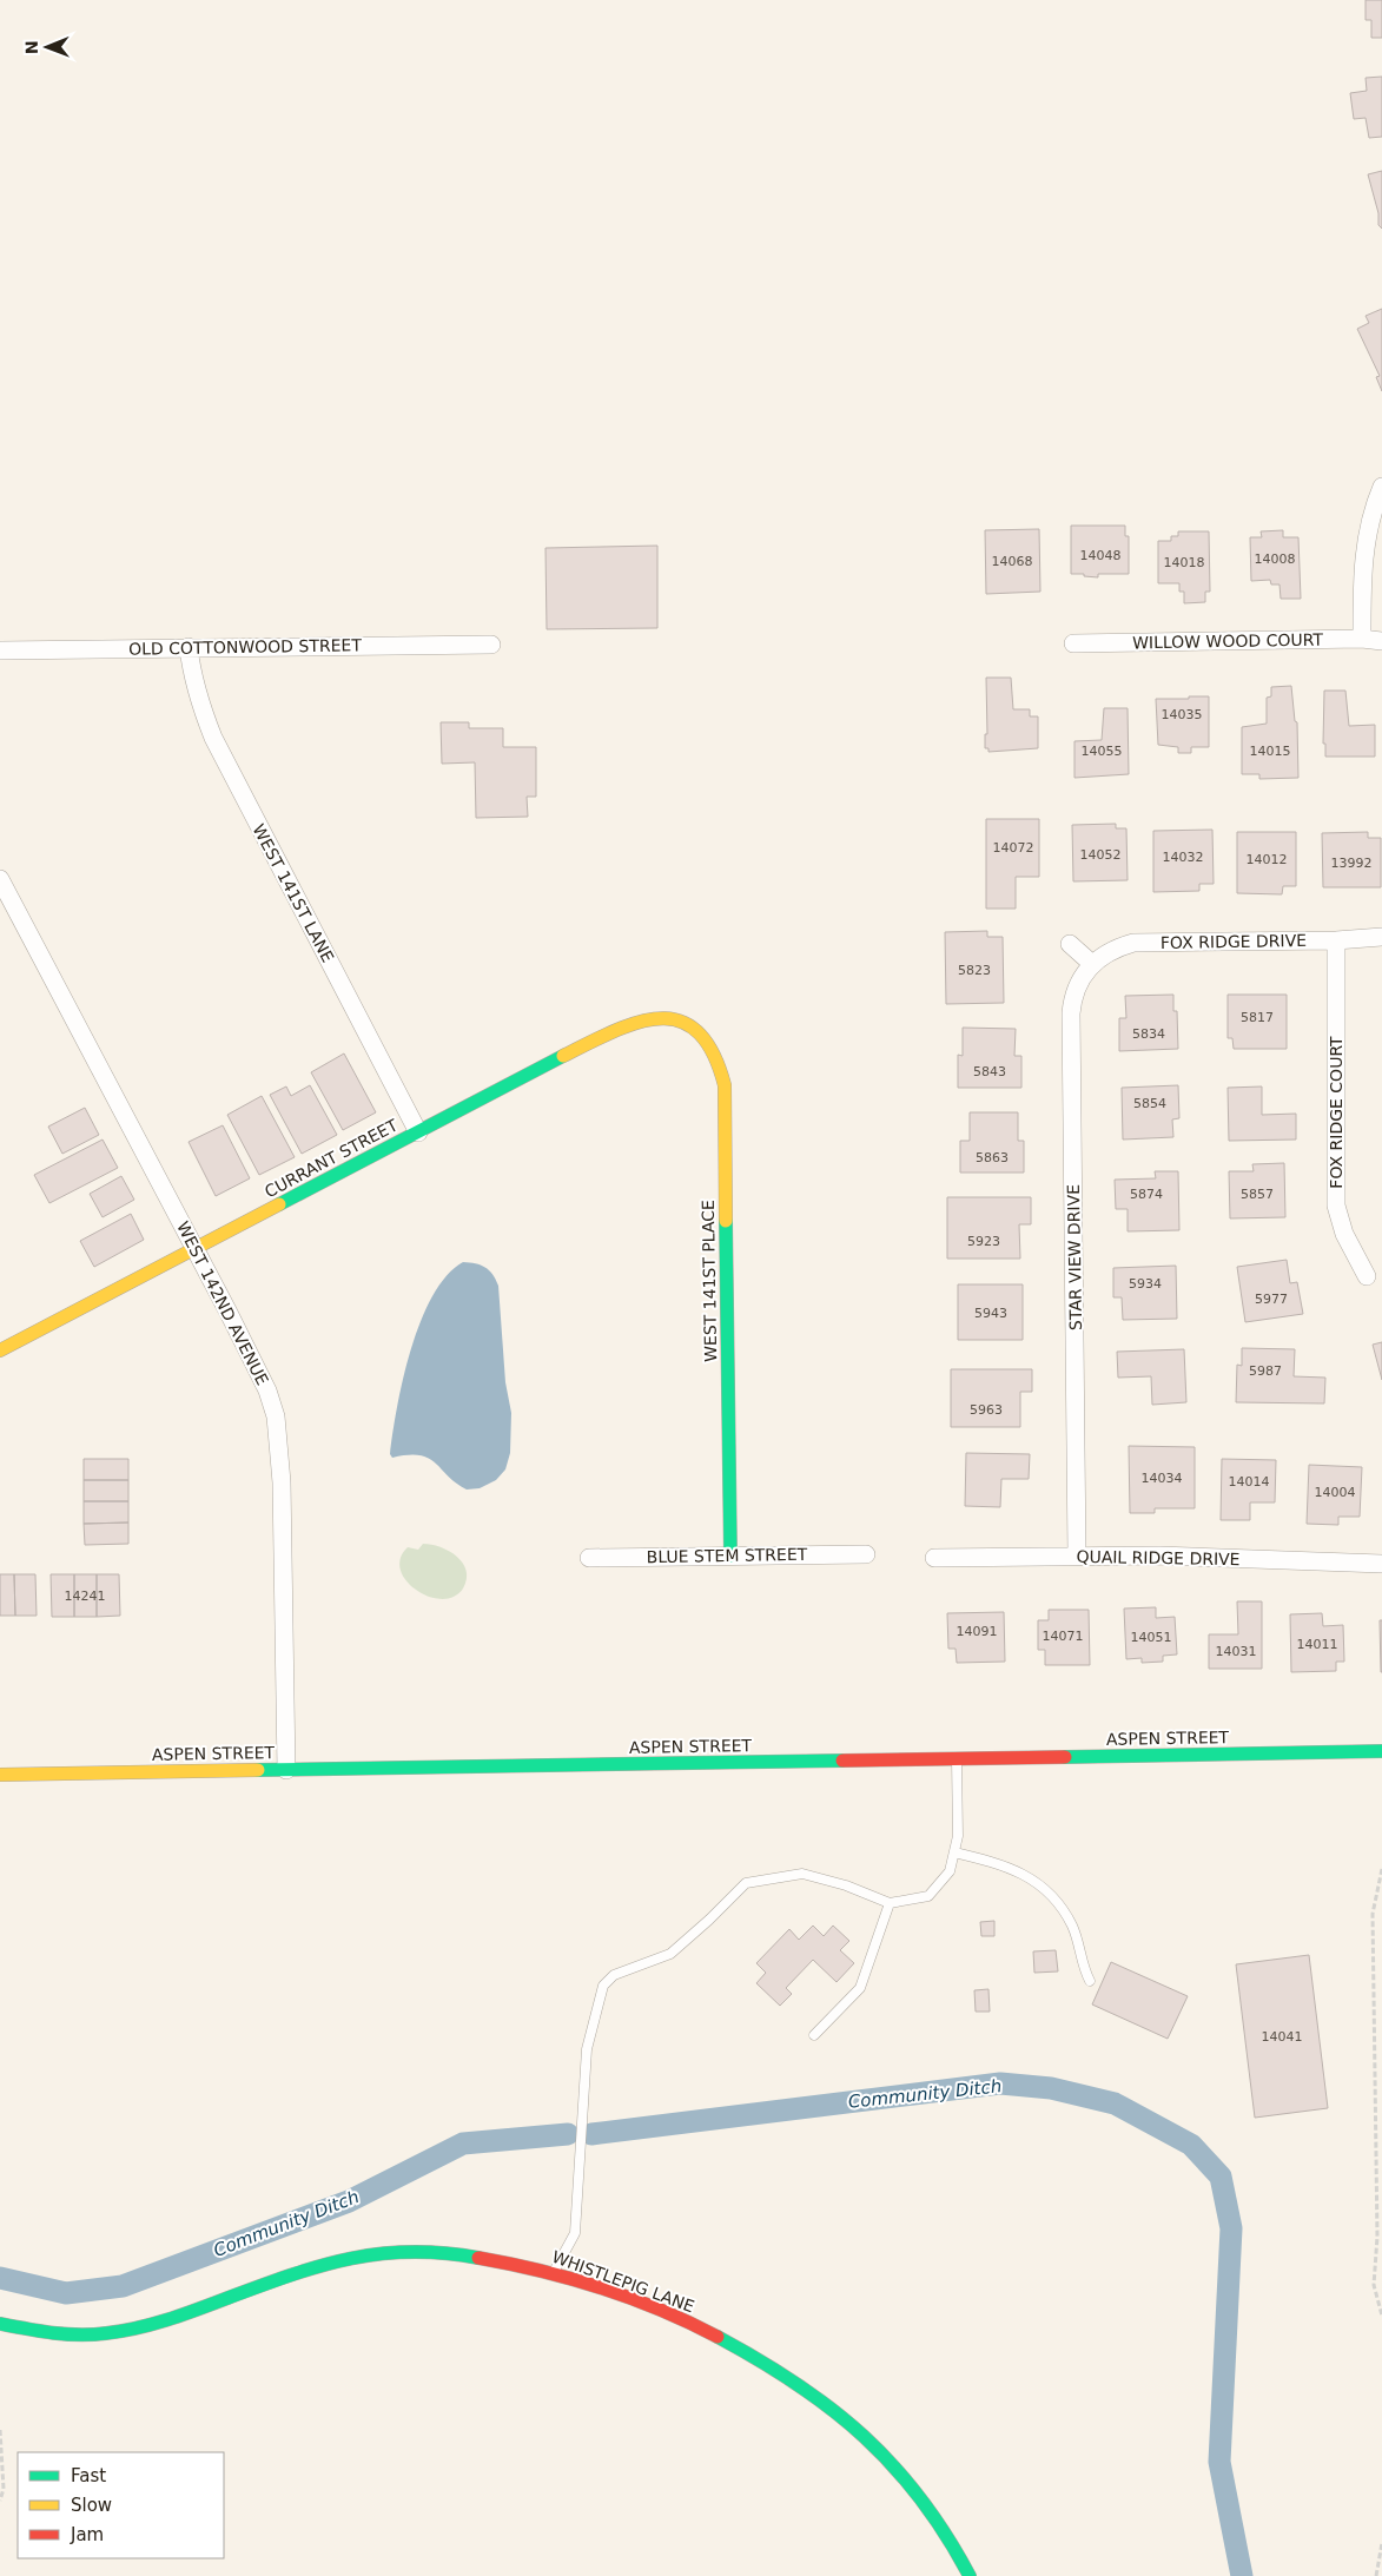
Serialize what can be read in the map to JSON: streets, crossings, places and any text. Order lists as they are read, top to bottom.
{
  "streets": {
    "street": [
      "WILLOW WOOD COURT",
      "OLD COTTONWOOD STREET",
      "WEST 141ST LANE",
      "FOX RIDGE DRIVE",
      "FOX RIDGE COURT",
      "CURRANT STREET",
      "STAR VIEW DRIVE",
      "WEST 141ST PLACE",
      "WEST 142ND AVENUE",
      "BLUE STEM STREET",
      "QUAIL RIDGE DRIVE",
      "ASPEN STREET",
      "WHISTLEPIG LANE"
    ]
  },
  "crossings": [
    ["OLD COTTONWOOD STREET", "WEST 141ST LANE"],
    ["WEST 141ST LANE", "CURRANT STREET"],
    ["FOX RIDGE DRIVE", "FOX RIDGE COURT"],
    ["FOX RIDGE DRIVE", "STAR VIEW DRIVE"],
    ["CURRANT STREET", "WEST 141ST PLACE"],
    ["CURRANT STREET", "WEST 142ND AVENUE"],
    ["STAR VIEW DRIVE", "QUAIL RIDGE DRIVE"],
    ["WEST 141ST PLACE", "BLUE STEM STREET"],
    ["WEST 142ND AVENUE", "ASPEN STREET"]
  ],
  "water": ["Community Ditch"],
  "house_numbers": [
    "14048",
    "14008",
    "14068",
    "14018",
    "14035",
    "14055",
    "14015",
    "14072",
    "14052",
    "14032",
    "14012",
    "13992",
    "5823",
    "5817",
    "5834",
    "5843",
    "5854",
    "5863",
    "5874",
    "5857",
    "5923",
    "5934",
    "5977",
    "5943",
    "5987",
    "5963",
    "14034",
    "14014",
    "14004",
    "14241",
    "14091",
    "14071",
    "14051",
    "14011",
    "14031",
    "14041"
  ],
  "legend": ["Fast", "Slow", "Jam"],
  "north": "left"
}
